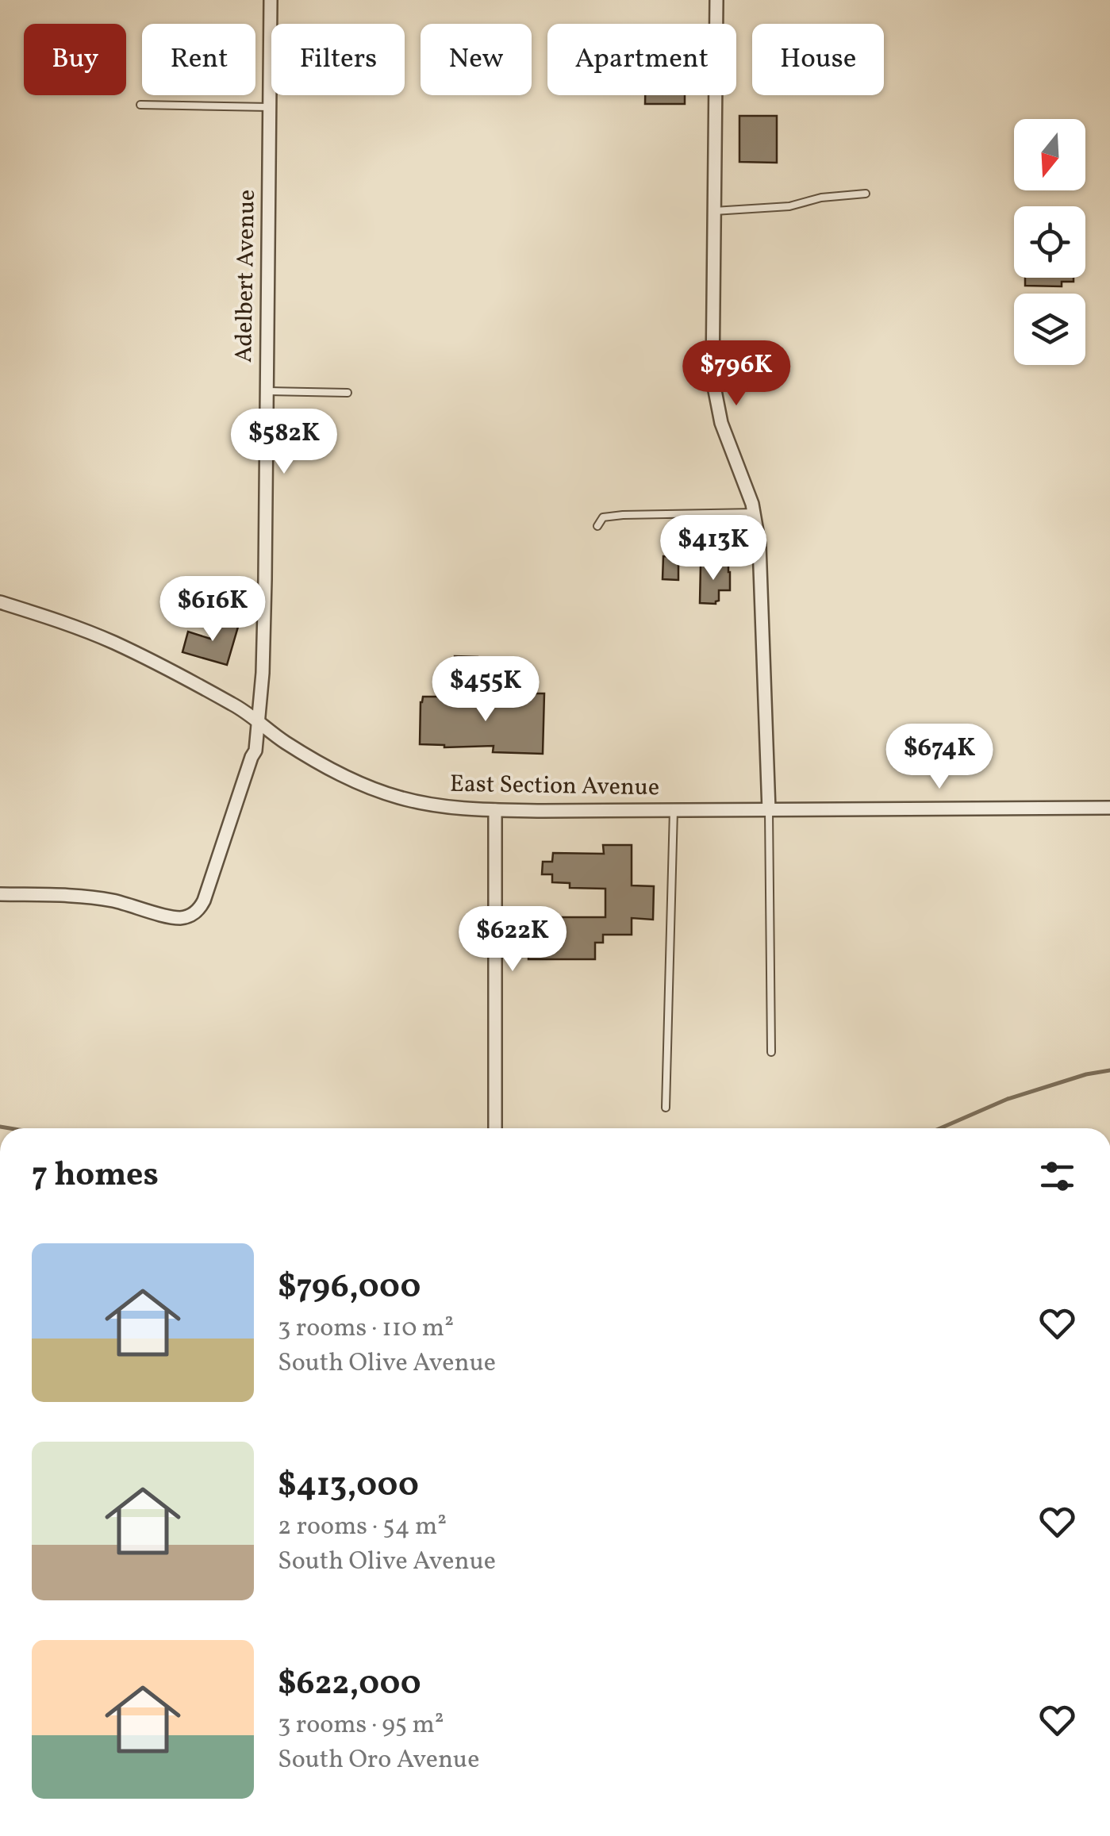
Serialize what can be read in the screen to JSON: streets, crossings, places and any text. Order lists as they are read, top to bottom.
{
  "streets": {
    "street": ["Adelbert Avenue", "East Section Avenue"]
  },
  "crossings": [
    ["Adelbert Avenue", "East Section Avenue"]
  ],
  "north": "bottom",
  "page": {
    "chip": [
      "Buy",
      "Rent",
      "Filters",
      "New",
      "Apartment",
      "House"
    ],
    "price": [
      "$796K",
      "$582K",
      "$413K",
      "$616K",
      "$455K",
      "$674K",
      "$622K"
    ],
    "heading": "7 homes",
    "list": [
      {
        "name": "$796,000",
        "note": "3 rooms · 110 m² · South Olive Avenue"
      },
      {
        "name": "$413,000",
        "note": "2 rooms · 54 m² · South Olive Avenue"
      },
      {
        "name": "$622,000",
        "note": "3 rooms · 95 m² · South Oro Avenue"
      }
    ]
  }
}
